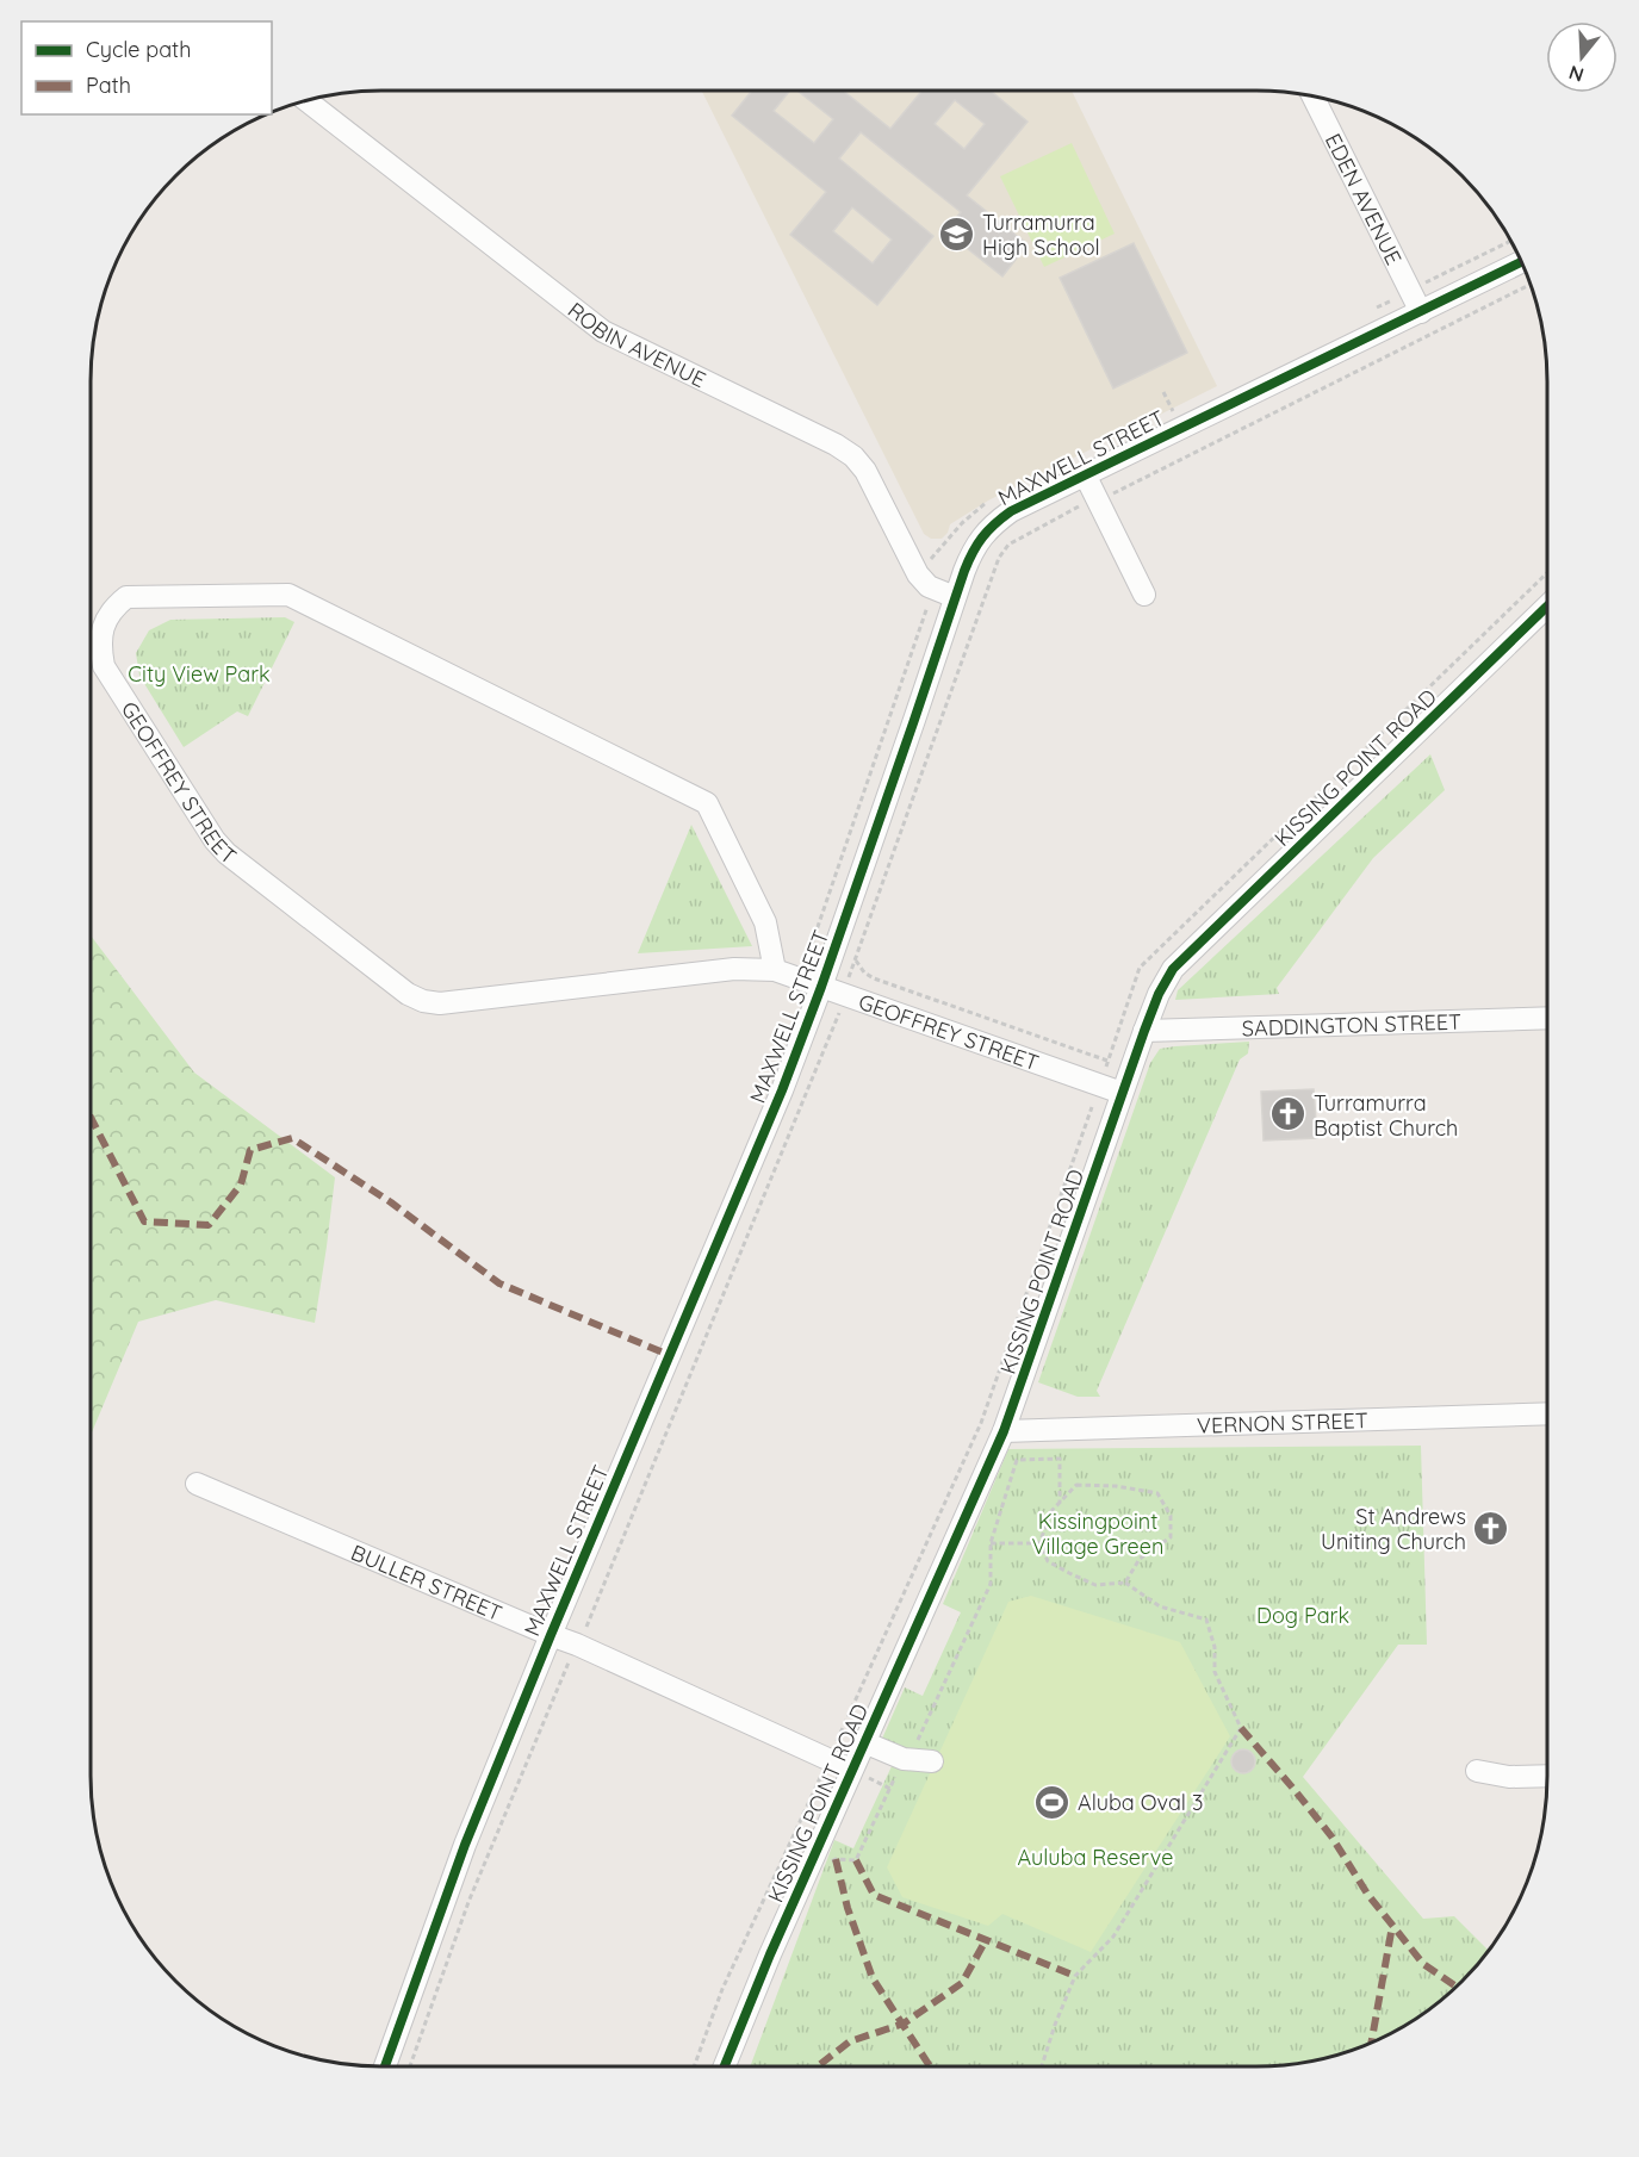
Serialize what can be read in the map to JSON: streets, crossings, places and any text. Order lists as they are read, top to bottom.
{
  "streets": {
    "street": [
      "EDEN AVENUE",
      "ROBIN AVENUE",
      "MAXWELL STREET",
      "KISSING POINT ROAD",
      "GEOFFREY STREET",
      "SADDINGTON STREET",
      "VERNON STREET",
      "BULLER STREET"
    ]
  },
  "crossings": [
    ["EDEN AVENUE", "MAXWELL STREET"],
    ["ROBIN AVENUE", "MAXWELL STREET"],
    ["MAXWELL STREET", "GEOFFREY STREET"],
    ["MAXWELL STREET", "BULLER STREET"],
    ["KISSING POINT ROAD", "GEOFFREY STREET"],
    ["KISSING POINT ROAD", "SADDINGTON STREET"],
    ["KISSING POINT ROAD", "VERNON STREET"],
    ["KISSING POINT ROAD", "BULLER STREET"]
  ],
  "parks": [
    "City View Park",
    "Kissingpoint Village Green",
    "Dog Park",
    "Auluba Reserve"
  ],
  "places": {
    "school or university": ["Turramurra High School"],
    "church": ["Turramurra Baptist Church", "St Andrews Uniting Church"],
    "sports": ["Aluba Oval 3"]
  },
  "legend": ["Cycle path", "Path"],
  "north": "bottom"
}
